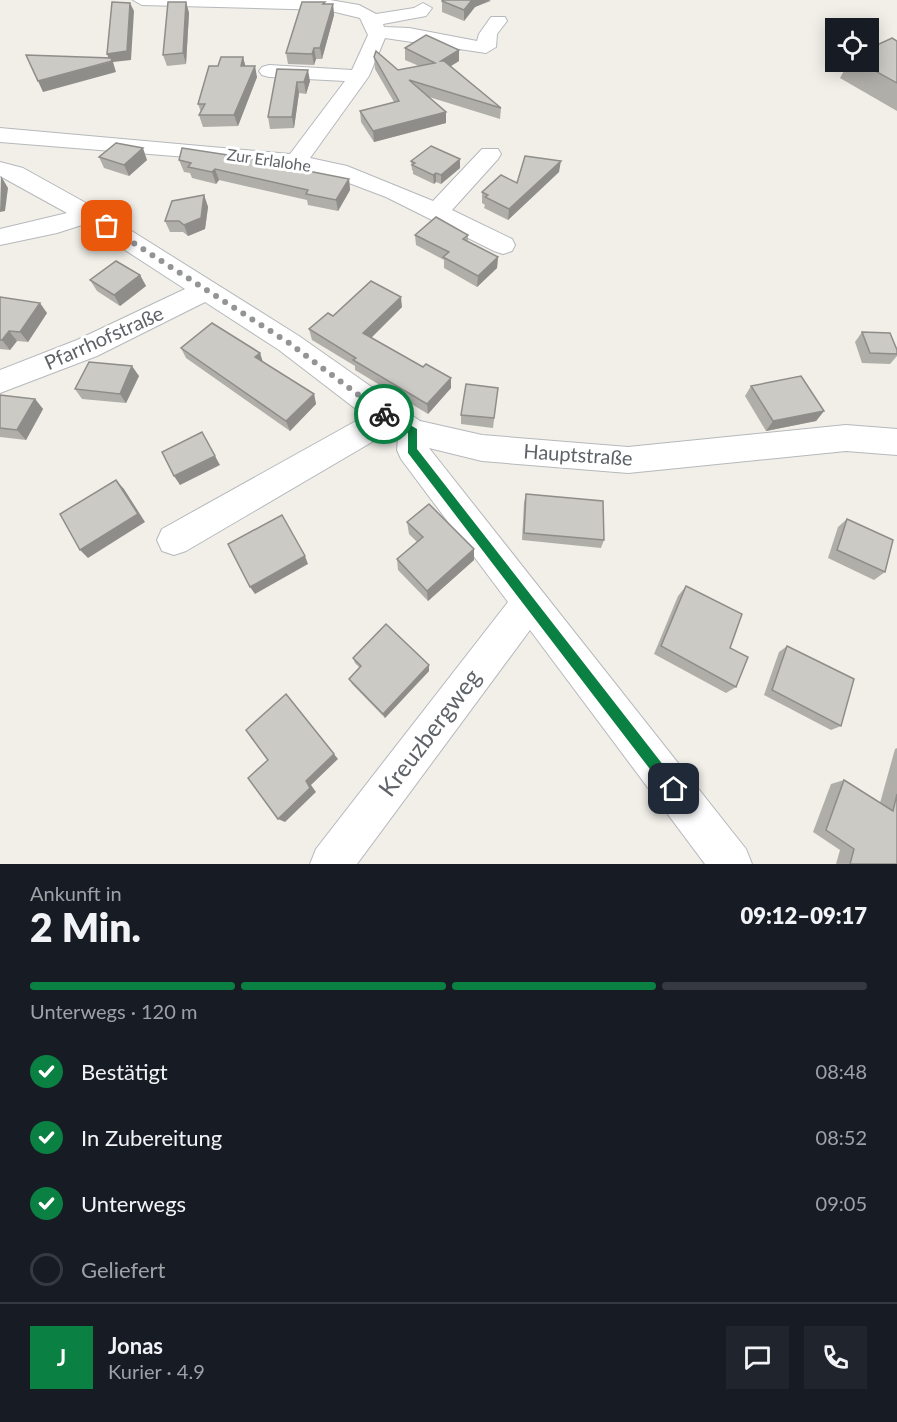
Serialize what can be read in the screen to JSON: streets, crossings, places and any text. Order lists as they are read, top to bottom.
{
  "streets": {
    "street": [
      "Zur Erlalohe",
      "Pfarrhofstraße",
      "Hauptstraße",
      "Kreuzbergweg"
    ]
  },
  "crossings": [
    ["Pfarrhofstraße", "Hauptstraße"]
  ],
  "page": {
    "heading": ["2 Min.", "Ankunft in", "09:12–09:17"],
    "panel": ["Jonas", "Kurier · 4.9"],
    "bar": "Unterwegs · 120 m",
    "list": [
      ["Bestätigt", "08:48"],
      ["In Zubereitung", "08:52"],
      ["Unterwegs", "09:05"],
      "Geliefert"
    ],
    "round": "J"
  }
}
